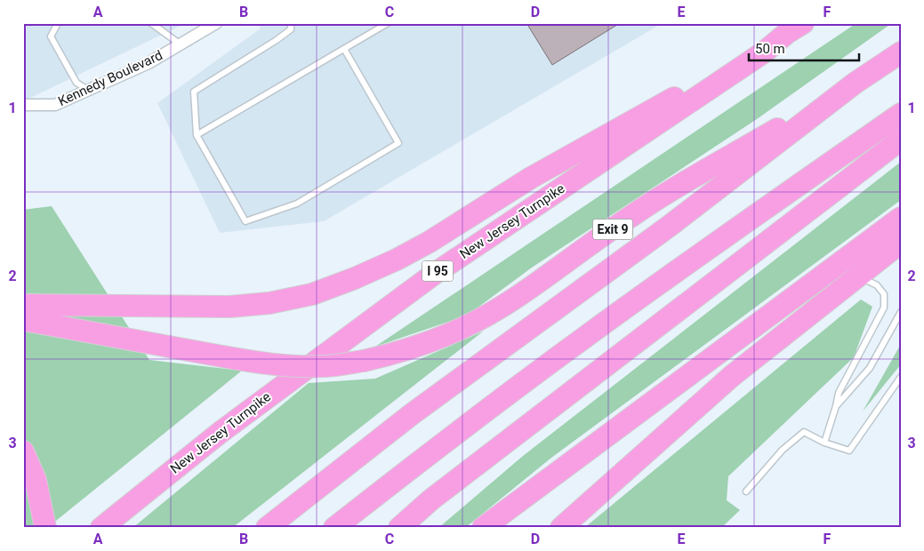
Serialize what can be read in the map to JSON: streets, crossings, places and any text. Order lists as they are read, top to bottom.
{
  "streets": {
    "highway": ["New Jersey Turnpike", "Exit 9", "I 95"],
    "street": ["Kennedy Boulevard"]
  },
  "scale_bar": "50 m",
  "grid": {
    "columns": [
      "A",
      "B",
      "C",
      "D",
      "E",
      "F"
    ],
    "rows": ["1", "2", "3"]
  }
}
